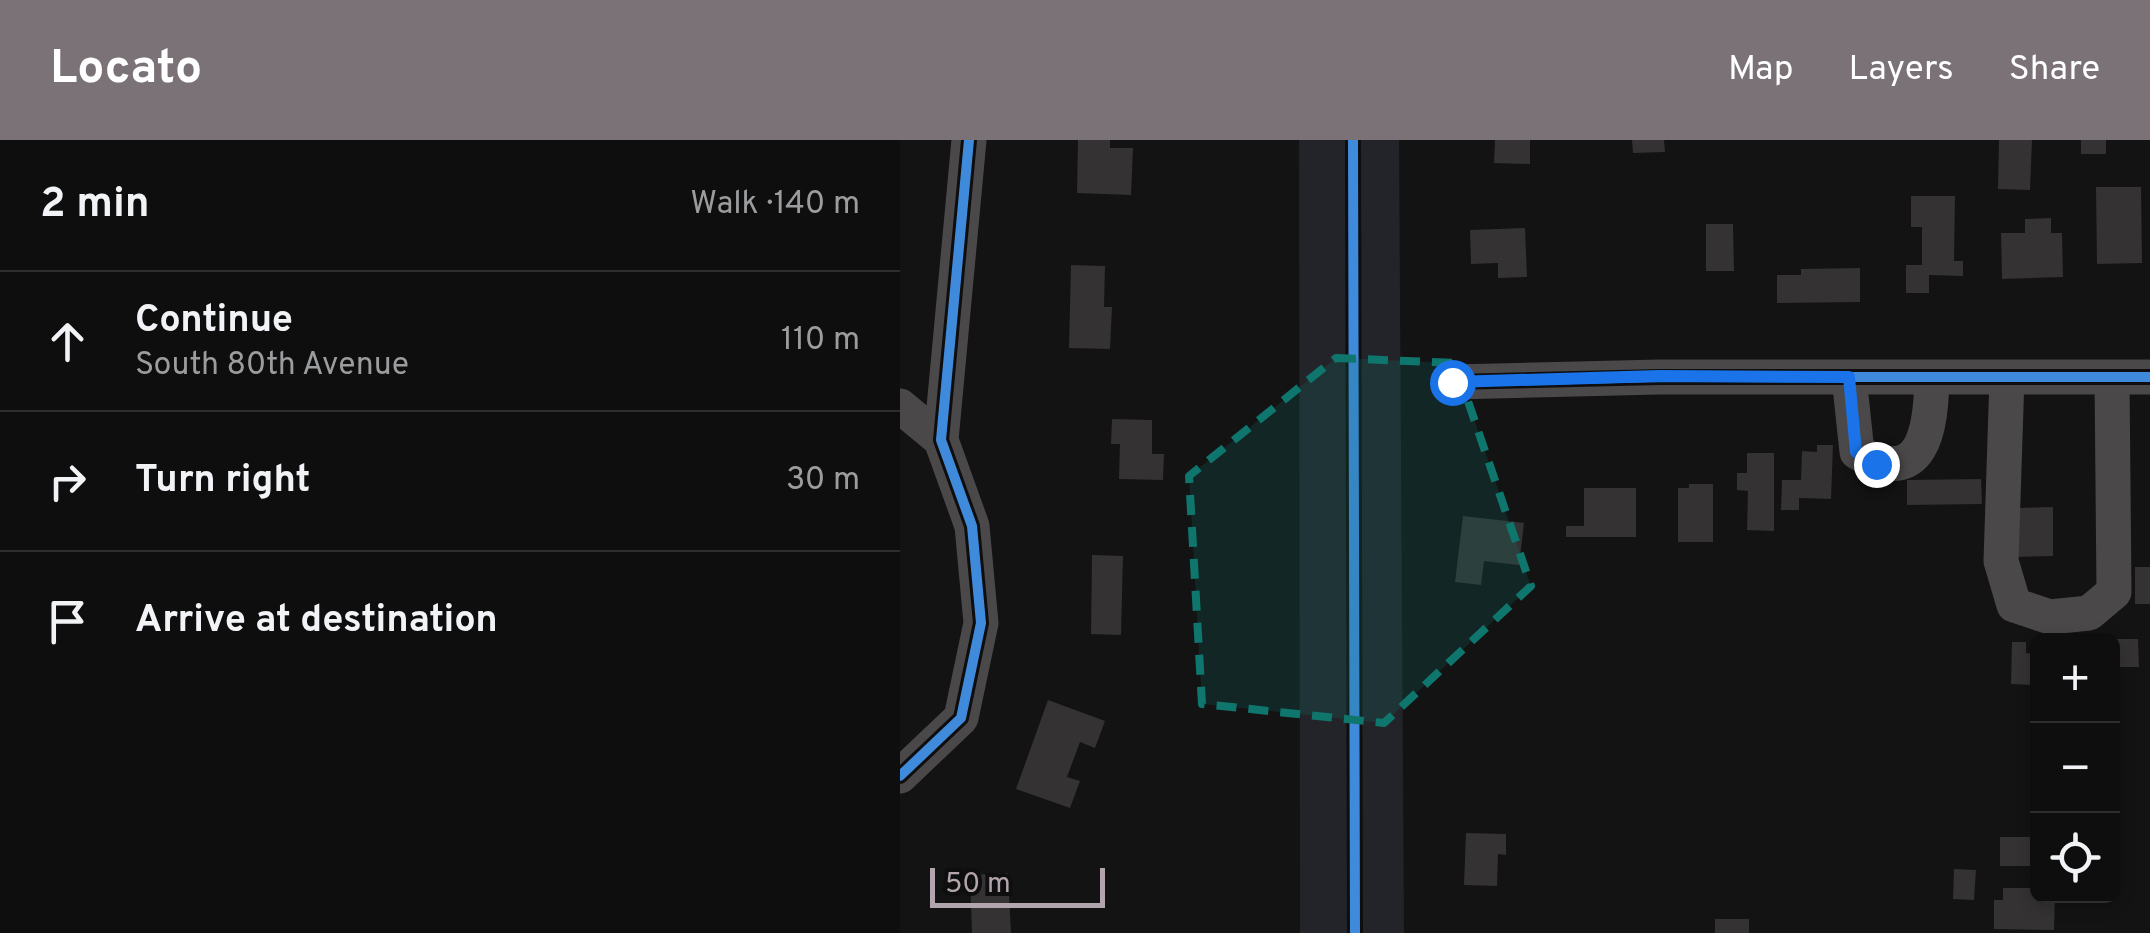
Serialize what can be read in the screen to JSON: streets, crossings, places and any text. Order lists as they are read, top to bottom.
{
  "scale_bar": "50 m",
  "page": {
    "header": "Locato",
    "nav": ["Map", "Layers", "Share"],
    "heading": ["2 min", "Walk · 140 m"],
    "list": [
      ["Continue", "South 80th Avenue", "110 m"],
      ["Turn right", "30 m"],
      "Arrive at destination"
    ],
    "map_buttons": ["+", "−"],
    "scale": "50 m"
  }
}
